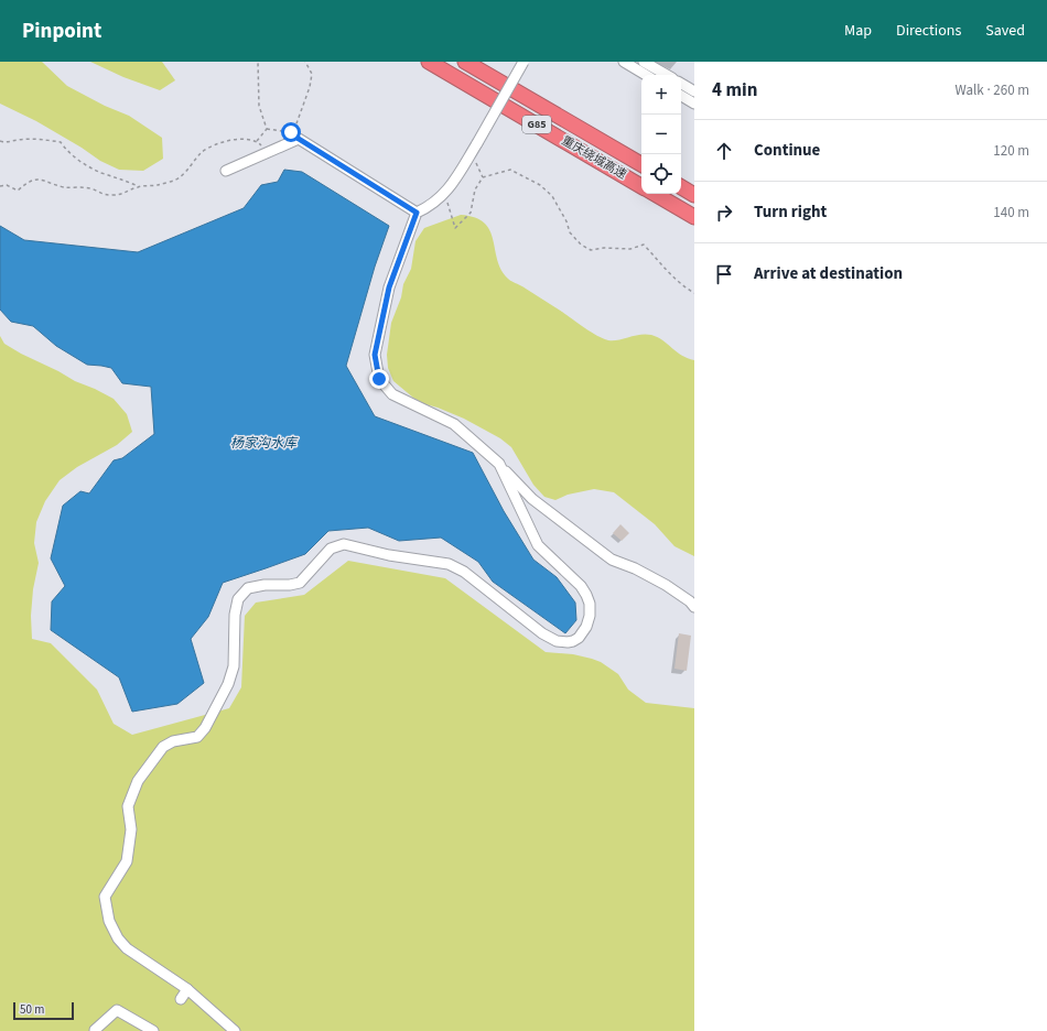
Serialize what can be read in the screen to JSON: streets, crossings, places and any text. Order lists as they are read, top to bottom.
{
  "streets": {
    "highway": ["G85", "重庆绕城高速"]
  },
  "water": ["杨家沟水库"],
  "scale_bar": "50 m",
  "page": {
    "header": "Pinpoint",
    "nav": ["Map", "Directions", "Saved"],
    "heading": ["4 min", "Walk · 260 m"],
    "map_buttons": ["+", "−"],
    "list": [
      ["Continue", "120 m"],
      ["Turn right", "140 m"],
      "Arrive at destination"
    ],
    "scale": "50 m"
  }
}
